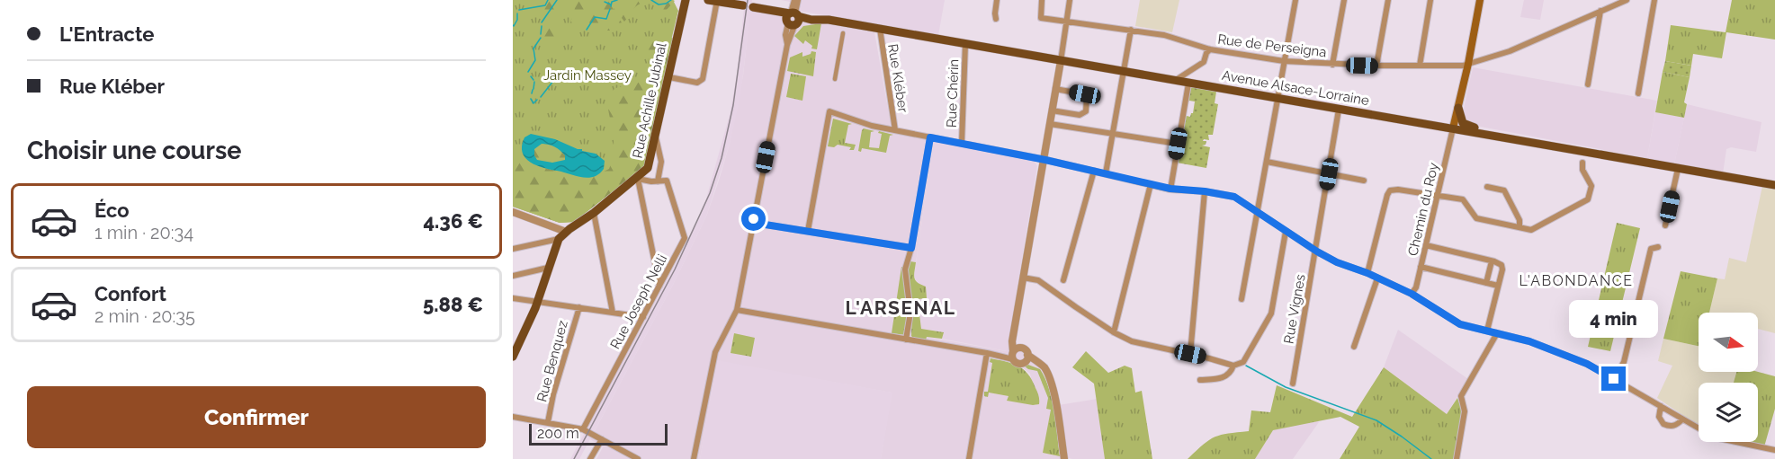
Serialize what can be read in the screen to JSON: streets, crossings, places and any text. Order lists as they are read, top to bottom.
{
  "streets": {
    "main road": ["Avenue Alsace-Lorraine", "Rue Achille Jubinal"],
    "street": [
      "Rue de Perseigna",
      "Rue Kléber",
      "Rue Chérin",
      "Chemin du Roy",
      "Rue Joseph Nelli",
      "Rue Vignes",
      "Rue Benquez"
    ]
  },
  "crossings": [
    ["Rue Kléber", "Avenue Alsace-Lorraine"],
    ["Avenue Alsace-Lorraine", "Rue Chérin"],
    ["Avenue Alsace-Lorraine", "Chemin du Roy"],
    ["Avenue Alsace-Lorraine", "Rue Vignes"]
  ],
  "districts": ["L'ABONDANCE", "L'ARSENAL"],
  "parks": ["Jardin Massey"],
  "scale_bar": "200 m",
  "north": "right",
  "page": {
    "banner": ["L'Entracte", "Rue Kléber"],
    "heading": "Choisir une course",
    "list": [
      {
        "name": "Éco",
        "note": "1 min · 20:34",
        "value": "4.36 €"
      },
      {
        "name": "Confort",
        "note": "2 min · 20:35",
        "value": "5.88 €"
      }
    ],
    "bubble": "4 min",
    "buttons": "Confirmer",
    "scale": "200 m"
  }
}
